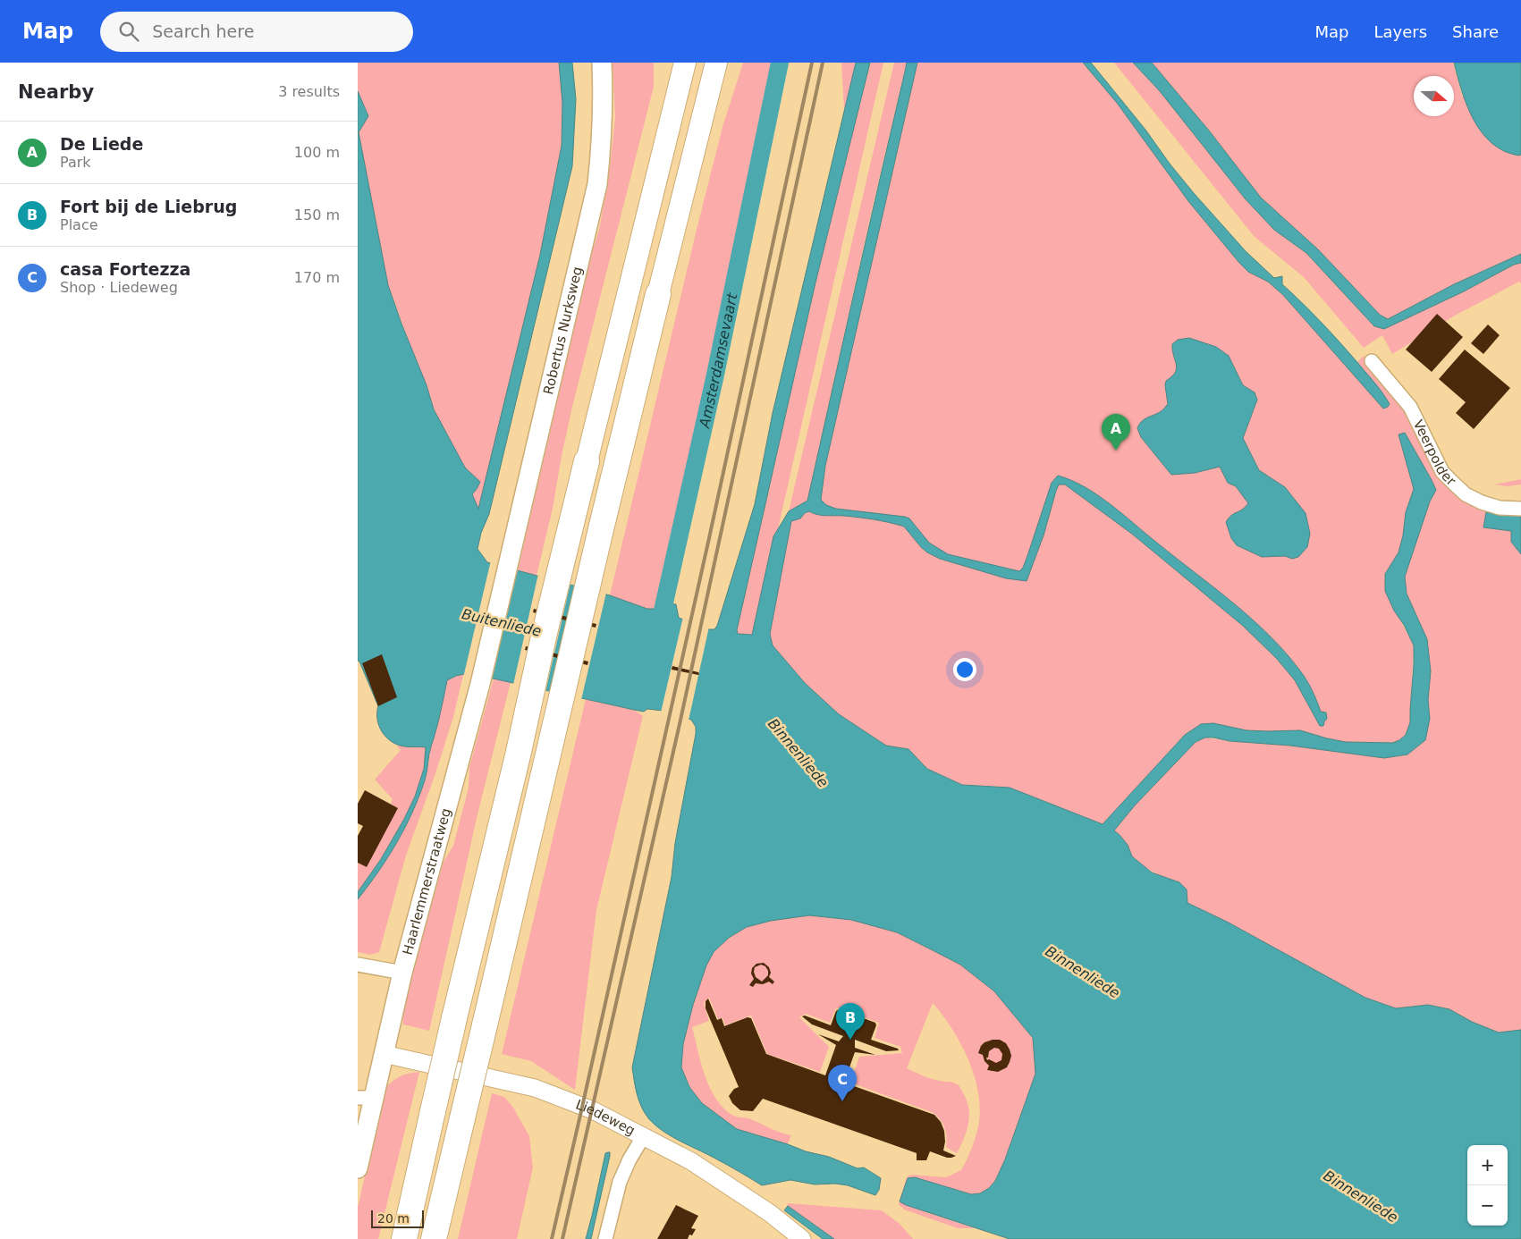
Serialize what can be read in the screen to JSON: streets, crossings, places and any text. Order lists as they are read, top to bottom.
{
  "streets": {
    "main road": ["Robertus Nurksweg", "Haarlemmerstraatweg"],
    "street": ["Veerpolder", "Liedeweg"]
  },
  "crossings": [
    ["Robertus Nurksweg", "Haarlemmerstraatweg"],
    ["Haarlemmerstraatweg", "Liedeweg"]
  ],
  "water": ["Amsterdamsevaart", "Buitenliede", "Binnenliede"],
  "scale_bar": "20 m",
  "north": "right",
  "page": {
    "header": "Map",
    "search": "Search here",
    "nav": ["Map", "Layers", "Share"],
    "heading": ["Nearby", "3 results"],
    "list": [
      {
        "mark": "A",
        "name": "De Liede",
        "note": "Park",
        "value": "100 m"
      },
      {
        "mark": "B",
        "name": "Fort bij de Liebrug",
        "note": "Place",
        "value": "150 m"
      },
      {
        "mark": "C",
        "name": "casa Fortezza",
        "note": "Shop · Liedeweg",
        "value": "170 m"
      }
    ],
    "pins": ["A", "B", "C"],
    "map_buttons": ["+", "−"],
    "scale": "20 m"
  }
}
